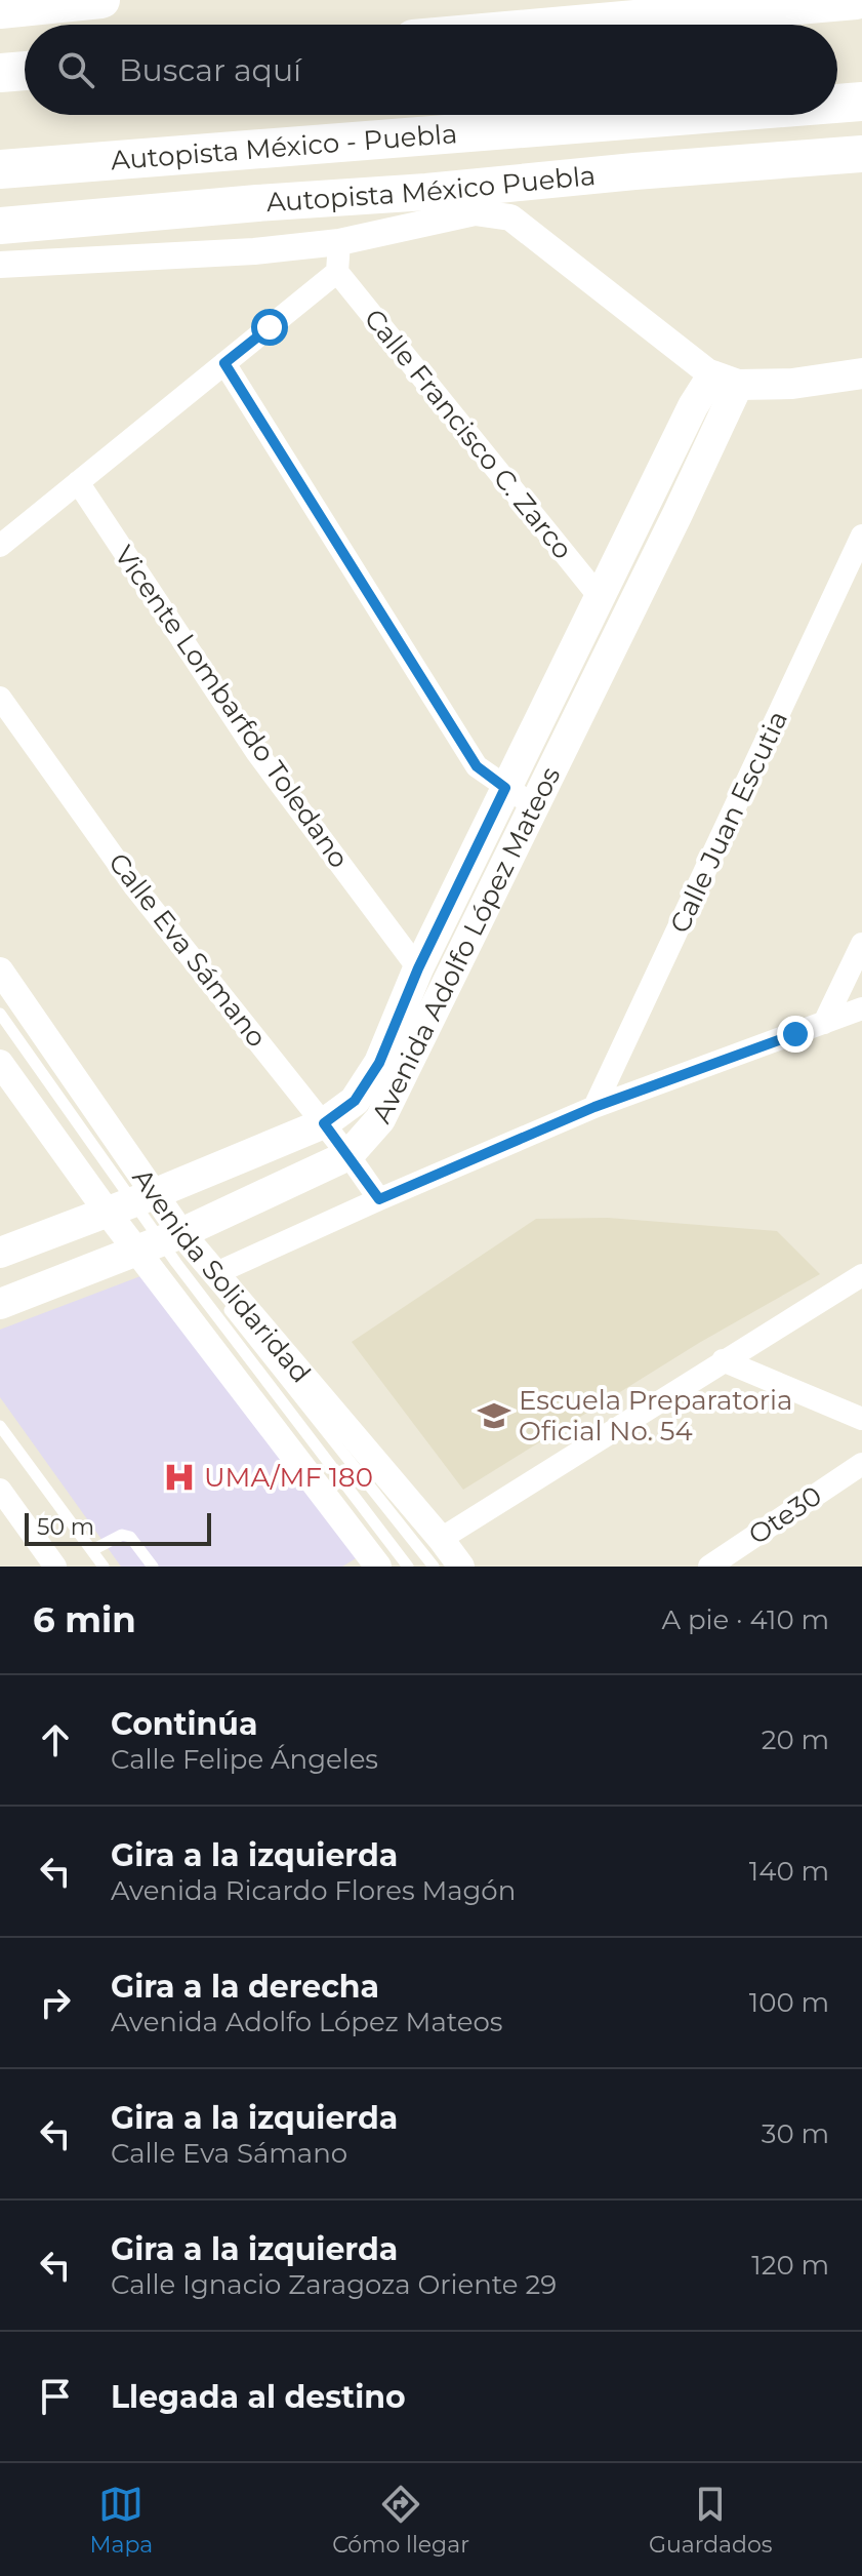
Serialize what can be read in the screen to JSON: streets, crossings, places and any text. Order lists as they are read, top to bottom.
{
  "streets": {
    "highway": ["Autopista México - Puebla", "Autopista México Puebla"],
    "main road": ["Avenida Adolfo López Mateos"],
    "street": [
      "Calle Francisco C. Zarco",
      "Vicente Lombarfdo Toledano",
      "Calle Juan Escutia",
      "Calle Eva Sámano",
      "Avenida Solidaridad",
      "Ote30"
    ]
  },
  "crossings": [
    ["Calle Francisco C. Zarco", "Avenida Adolfo López Mateos"],
    ["Vicente Lombarfdo Toledano", "Avenida Adolfo López Mateos"],
    ["Avenida Adolfo López Mateos", "Calle Eva Sámano"],
    ["Avenida Adolfo López Mateos", "Avenida Solidaridad"]
  ],
  "places": {
    "school or university": ["Escuela Preparatoria Oficial No. 54"],
    "hospital": ["UMA/MF 180"]
  },
  "scale_bar": "50 m",
  "page": {
    "search": "Buscar aquí",
    "scale": "50 m",
    "heading": ["6 min", "A pie · 410 m"],
    "list": [
      ["Continúa", "Calle Felipe Ángeles", "20 m"],
      ["Gira a la izquierda", "Avenida Ricardo Flores Magón", "140 m"],
      ["Gira a la derecha", "Avenida Adolfo López Mateos", "100 m"],
      ["Gira a la izquierda", "Calle Eva Sámano", "30 m"],
      ["Gira a la izquierda", "Calle Ignacio Zaragoza Oriente 29", "120 m"],
      "Llegada al destino"
    ],
    "nav": ["Mapa", "Cómo llegar", "Guardados"]
  }
}
